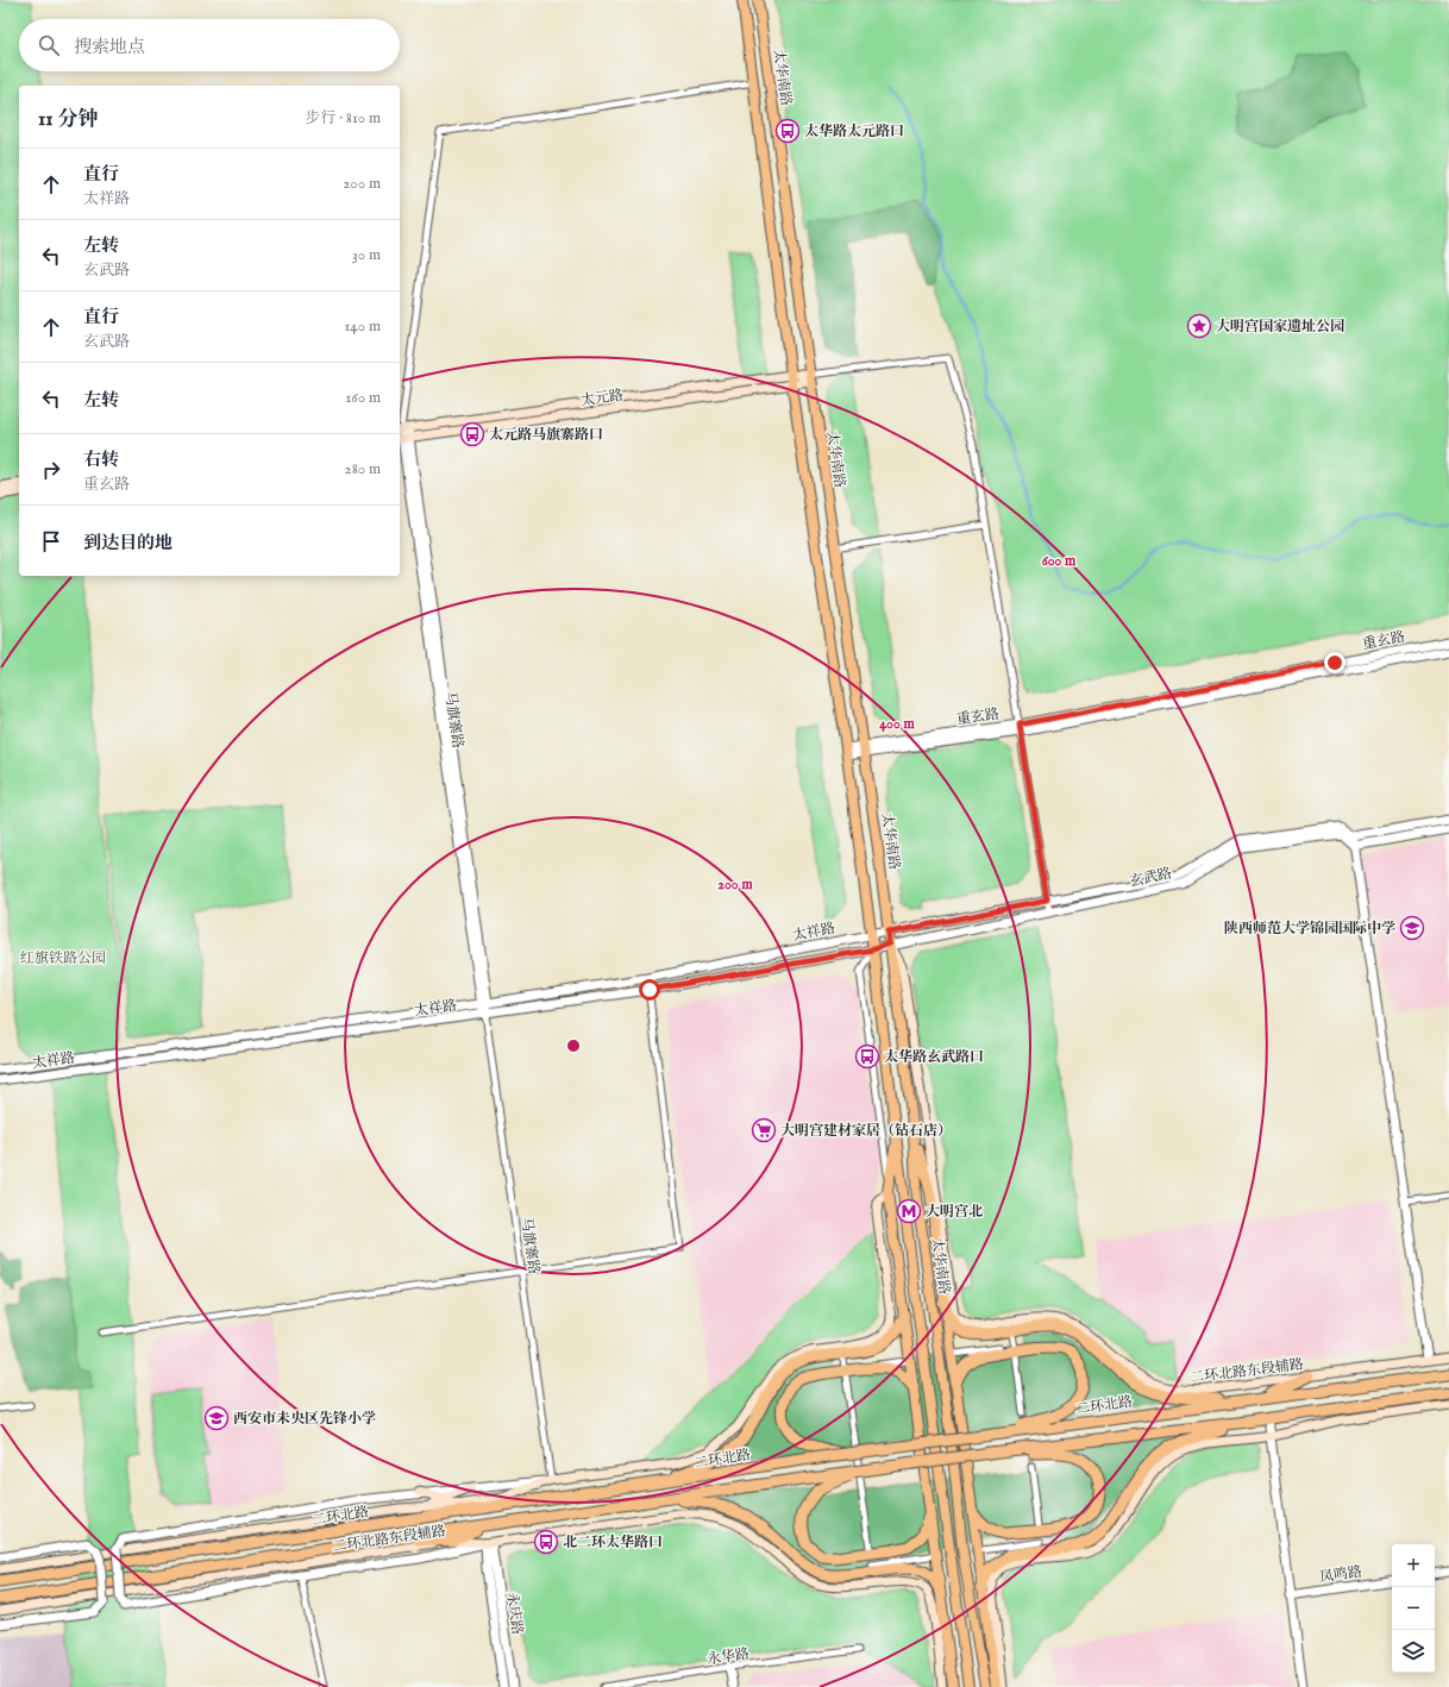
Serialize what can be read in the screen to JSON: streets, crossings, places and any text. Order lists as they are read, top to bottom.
{
  "streets": {
    "highway": ["二环北路"],
    "main road": ["太华南路", "太元路", "二环北路东段辅路"],
    "street": [
      "重玄路",
      "马旗寨路",
      "玄武路",
      "太祥路",
      "凤鸣路",
      "永庆路",
      "永华路"
    ]
  },
  "crossings": [
    ["太华南路", "太元路"],
    ["太华南路", "重玄路"],
    ["太华南路", "玄武路"],
    ["太华南路", "太祥路"],
    ["太华南路", "二环北路东段辅路"],
    ["太元路", "马旗寨路"],
    ["马旗寨路", "太祥路"],
    ["马旗寨路", "二环北路东段辅路"],
    ["玄武路", "太祥路"],
    ["玄武路", "二环北路东段辅路"],
    ["二环北路东段辅路", "永庆路"]
  ],
  "parks": ["红旗铁路公园"],
  "places": {
    "bus stop": [
      "太华路太元路口",
      "太元路马旗寨路口",
      "太华路玄武路口",
      "北二环太华路口"
    ],
    "place": ["大明宫国家遗址公园"],
    "school or university": ["陕西师范大学锦园国际中学", "西安市未央区先锋小学"],
    "supermarket": ["大明宫建材家居（钻石店）"],
    "metro station": ["大明宫北"]
  },
  "page": {
    "search": "搜索地点",
    "heading": ["11 分钟", "步行 · 810 m"],
    "list": [
      ["直行", "太祥路", "200 m"],
      ["左转", "玄武路", "30 m"],
      ["直行", "玄武路", "140 m"],
      ["左转", "160 m"],
      ["右转", "重玄路", "280 m"],
      "到达目的地"
    ],
    "map_buttons": ["+", "−"]
  },
  "rings": ["600 m", "400 m", "200 m"]
}
